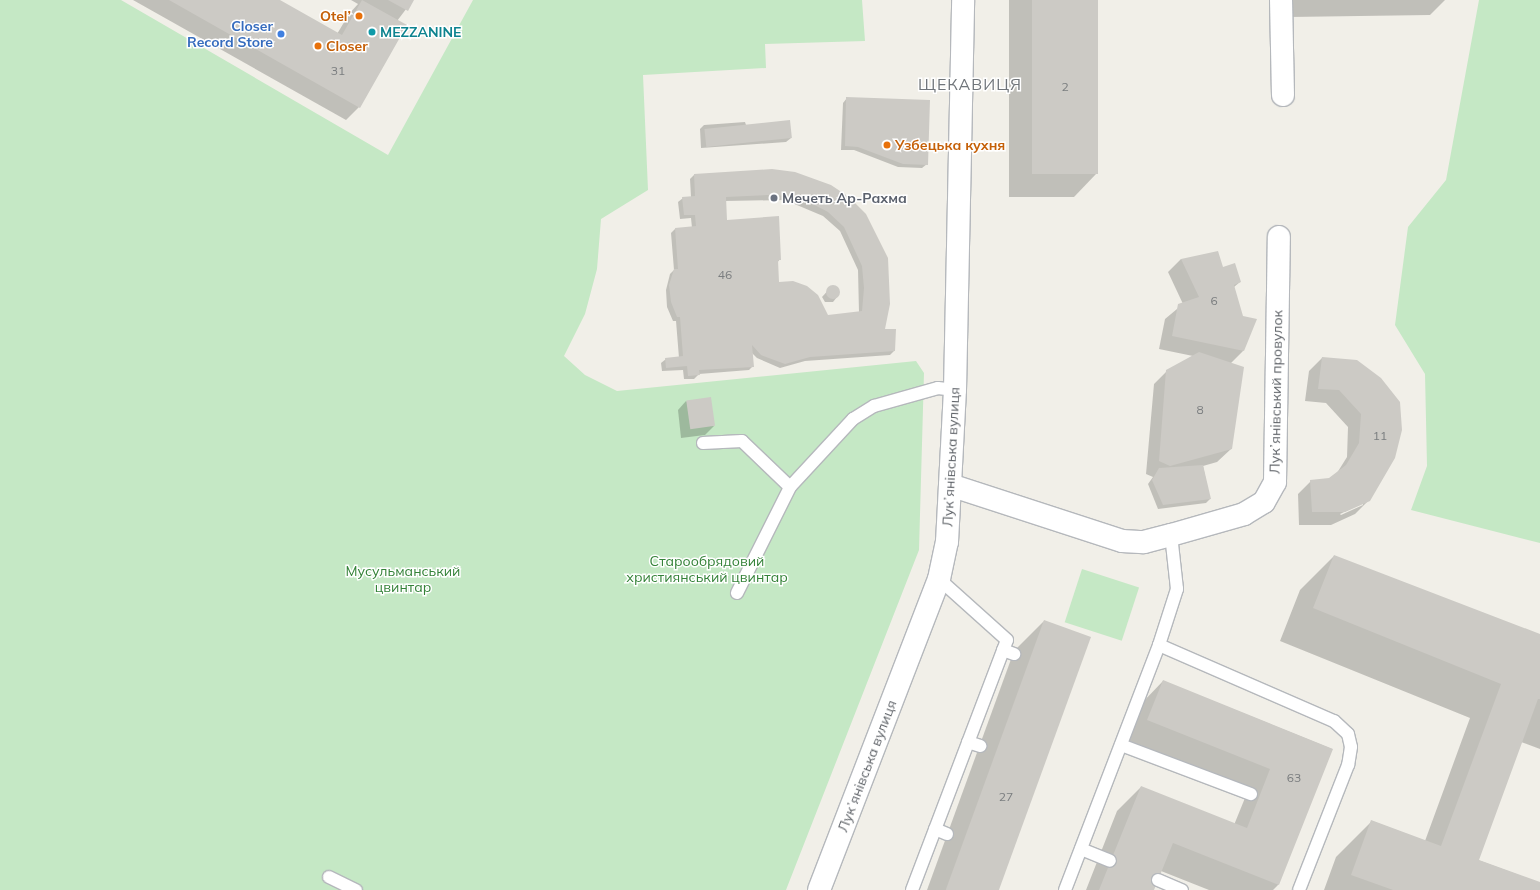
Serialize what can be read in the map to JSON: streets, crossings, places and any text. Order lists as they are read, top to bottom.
{
  "streets": {
    "street": ["Лукʼянівський провулок", "Лукʼянівська вулиця"]
  },
  "crossings": [
    ["Лукʼянівський провулок", "Лукʼянівська вулиця"]
  ],
  "districts": ["ЩЕКАВИЦЯ"],
  "parks": ["Старообрядовий християнський цвинтар", "Мусульманський цвинтар"],
  "places": [
    "Otel’",
    "MEZZANINE",
    "Closer Record Store",
    "Closer",
    "Узбецька кухня",
    "Мечеть Ар-Рахма"
  ],
  "house_numbers": [
    "31",
    "2",
    "46",
    "6",
    "8",
    "11",
    "63",
    "27"
  ]
}
